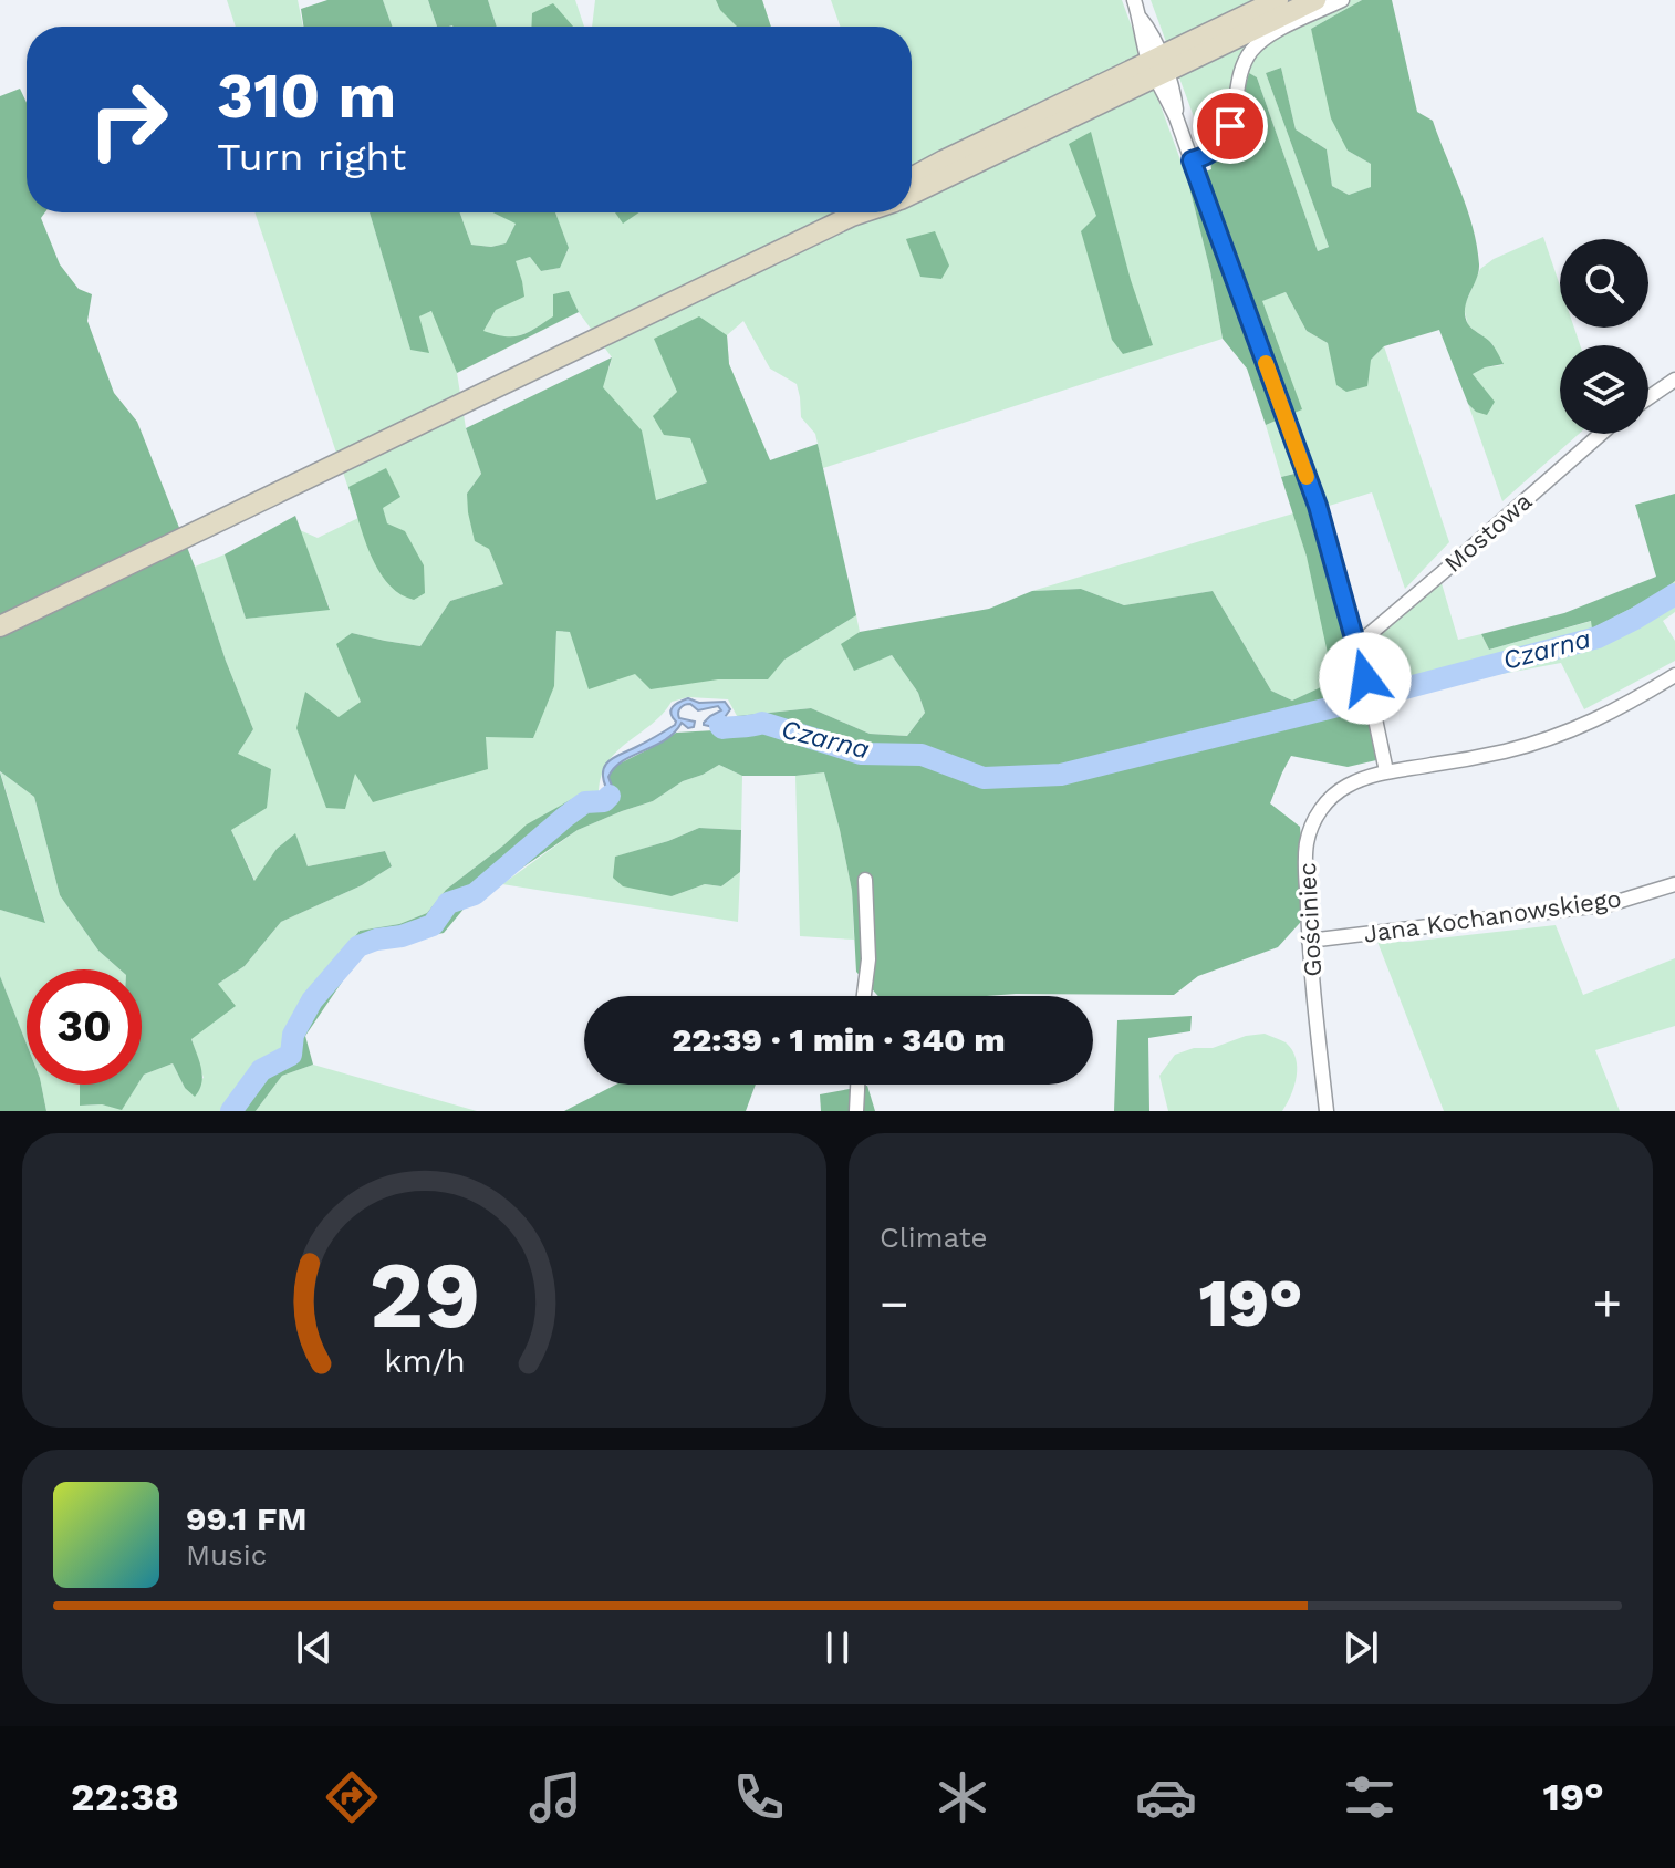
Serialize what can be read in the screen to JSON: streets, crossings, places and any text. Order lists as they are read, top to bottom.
{
  "streets": {
    "street": ["Mostowa", "Jana Kochanowskiego", "Gościniec"]
  },
  "crossings": [
    ["Jana Kochanowskiego", "Gościniec"]
  ],
  "water": ["Czarna"],
  "page": {
    "turn": ["310 m", "Turn right"],
    "limit": "30",
    "trip": "22:39 · 1 min · 340 m",
    "tile": "Climate",
    "heat": ["−", "19°", "+"],
    "song": ["99.1 FM", "Music"],
    "tabs": ["22:38", "19°"],
    "gauge": ["29", "km/h"]
  }
}
